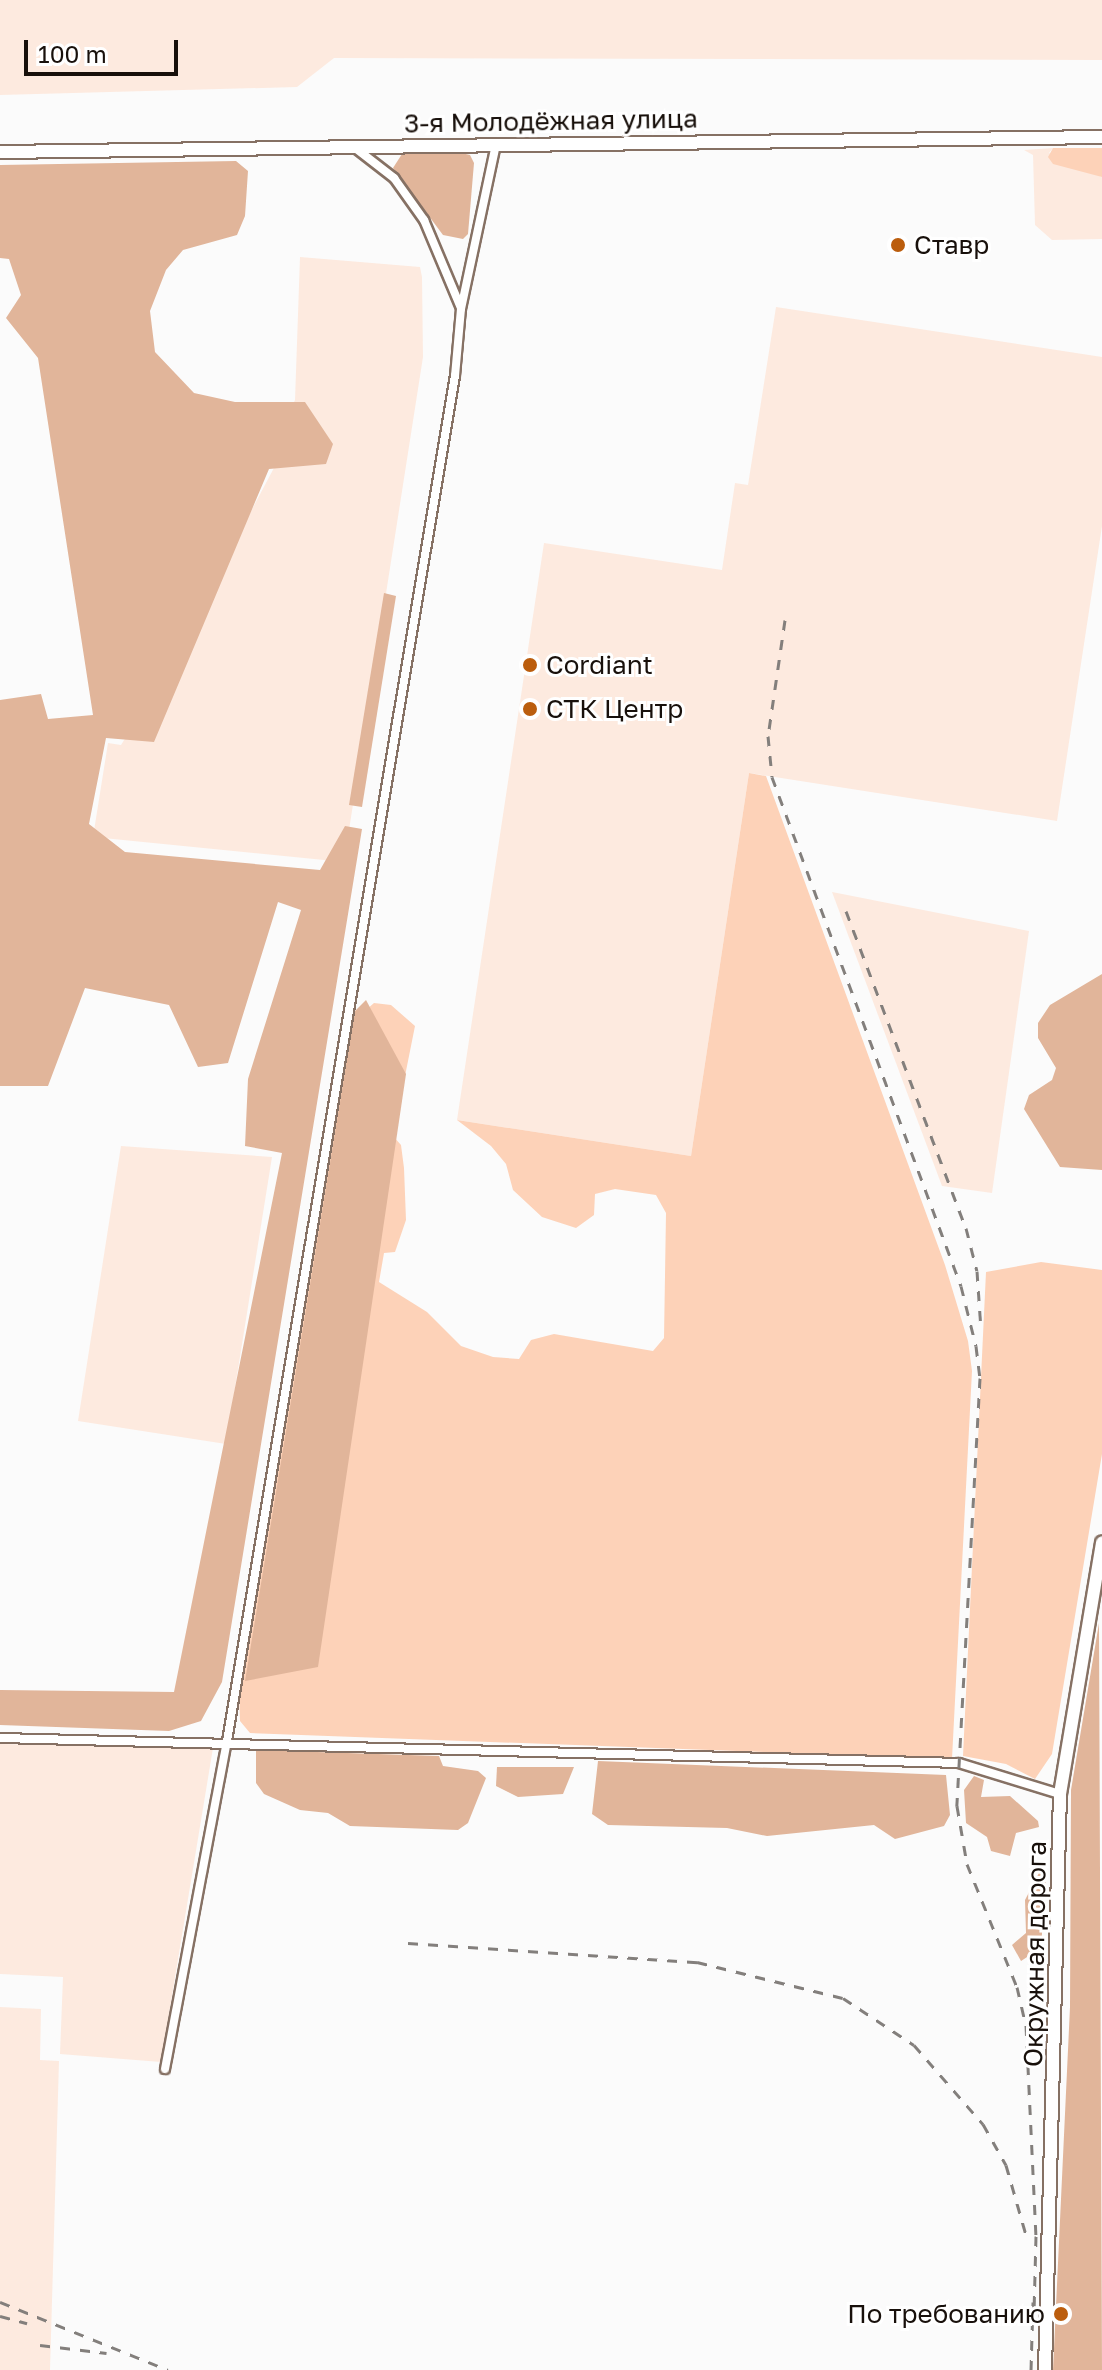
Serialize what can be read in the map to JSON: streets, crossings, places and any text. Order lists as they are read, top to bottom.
{
  "streets": {
    "main road": ["3-я Молодёжная улица", "Окружная дорога"]
  },
  "places": [
    "Ставр",
    "Cordiant",
    "СТК Центр",
    "По требованию"
  ],
  "scale_bar": "100 m"
}
